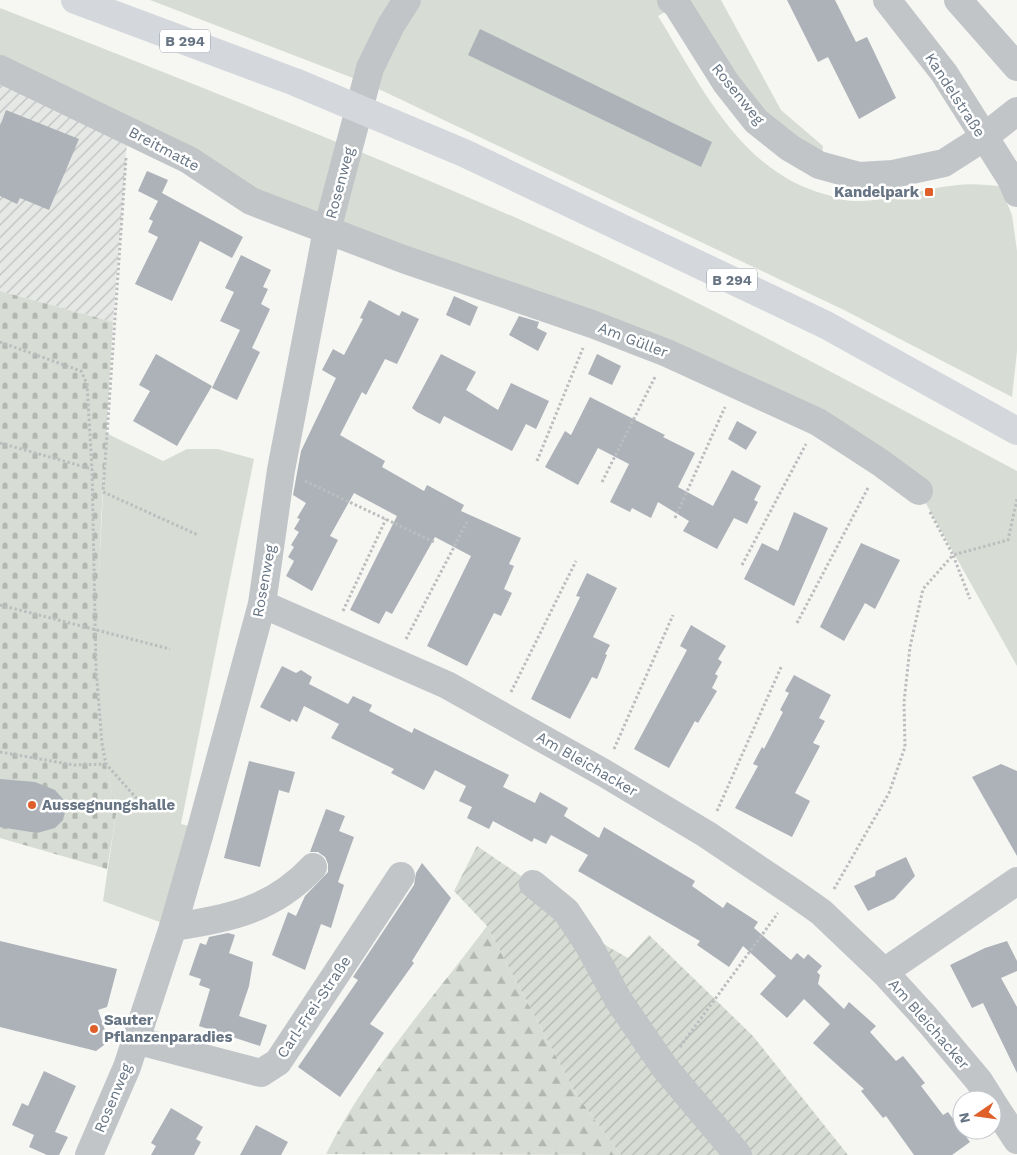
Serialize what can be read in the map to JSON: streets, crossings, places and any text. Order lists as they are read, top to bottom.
{
  "streets": {
    "highway": ["B 294"],
    "street": [
      "Rosenweg",
      "Kandelstraße",
      "Breitmatte",
      "Am Güller",
      "Am Bleichacker",
      "Carl-Frei-Straße"
    ]
  },
  "crossings": [
    ["Rosenweg", "Kandelstraße"],
    ["Rosenweg", "Breitmatte"],
    ["Rosenweg", "Am Güller"],
    ["Rosenweg", "Am Bleichacker"],
    ["Rosenweg", "Carl-Frei-Straße"],
    ["Breitmatte", "Am Güller"]
  ],
  "places": {
    "transit": ["Kandelpark"],
    "other": ["Aussegnungshalle", "Sauter Pflanzenparadies"]
  },
  "north": "left"
}
